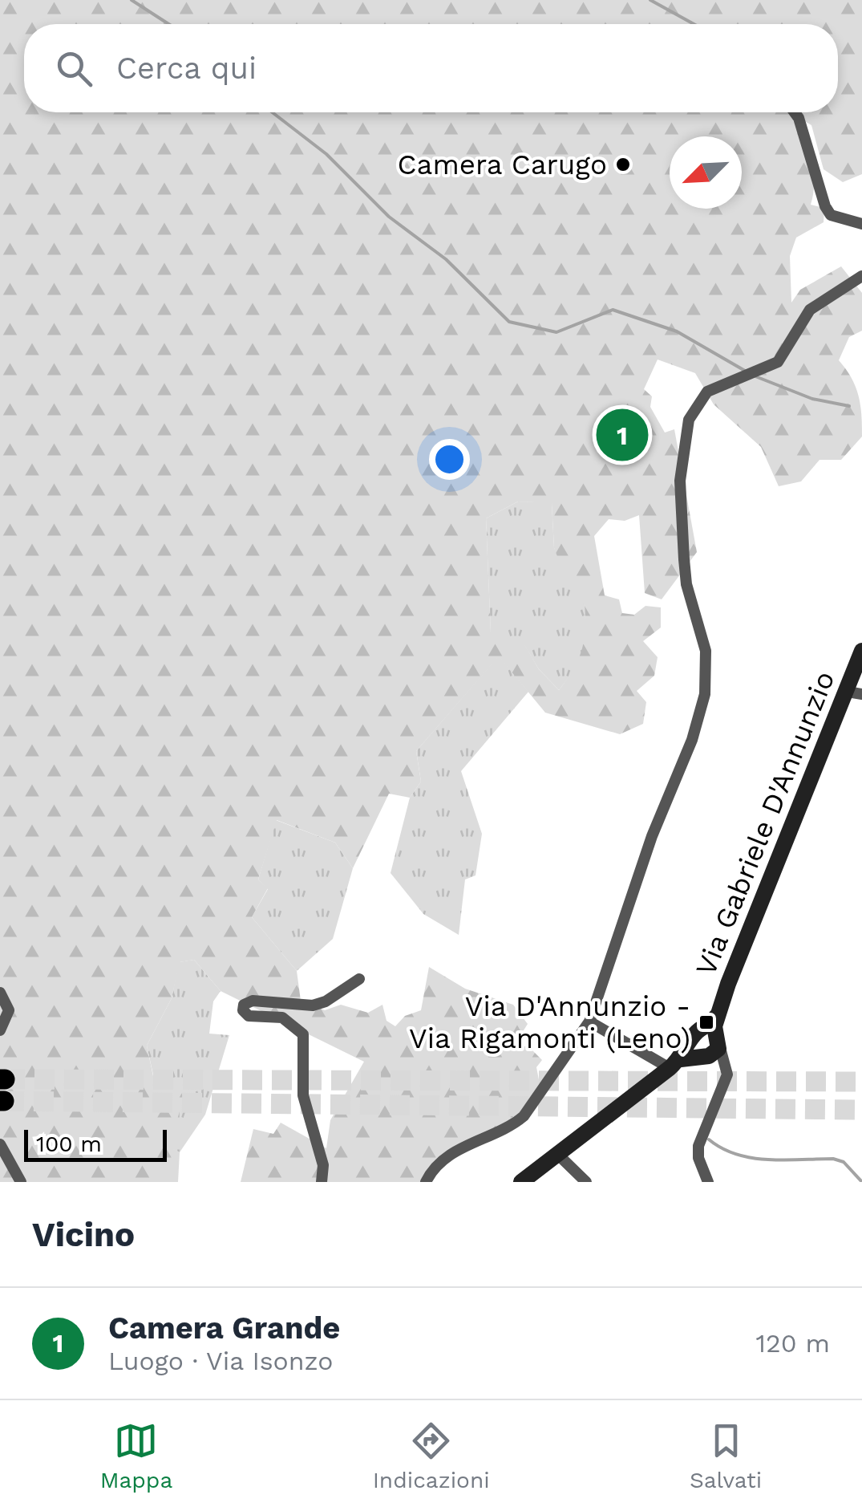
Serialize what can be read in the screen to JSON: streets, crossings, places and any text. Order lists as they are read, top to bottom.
{
  "streets": {
    "main road": ["Via Gabriele D'Annunzio"]
  },
  "places": {
    "other": ["Camera Carugo"],
    "transit": ["Via D'Annunzio - Via Rigamonti (Leno)"]
  },
  "scale_bar": "100 m",
  "north": "bottom left",
  "page": {
    "search": "Cerca qui",
    "pins": "1",
    "scale": "100 m",
    "heading": "Vicino",
    "list": [
      {
        "mark": "1",
        "name": "Camera Grande",
        "note": "Luogo · Via Isonzo",
        "value": "120 m"
      }
    ],
    "nav": ["Mappa", "Indicazioni", "Salvati"]
  }
}
